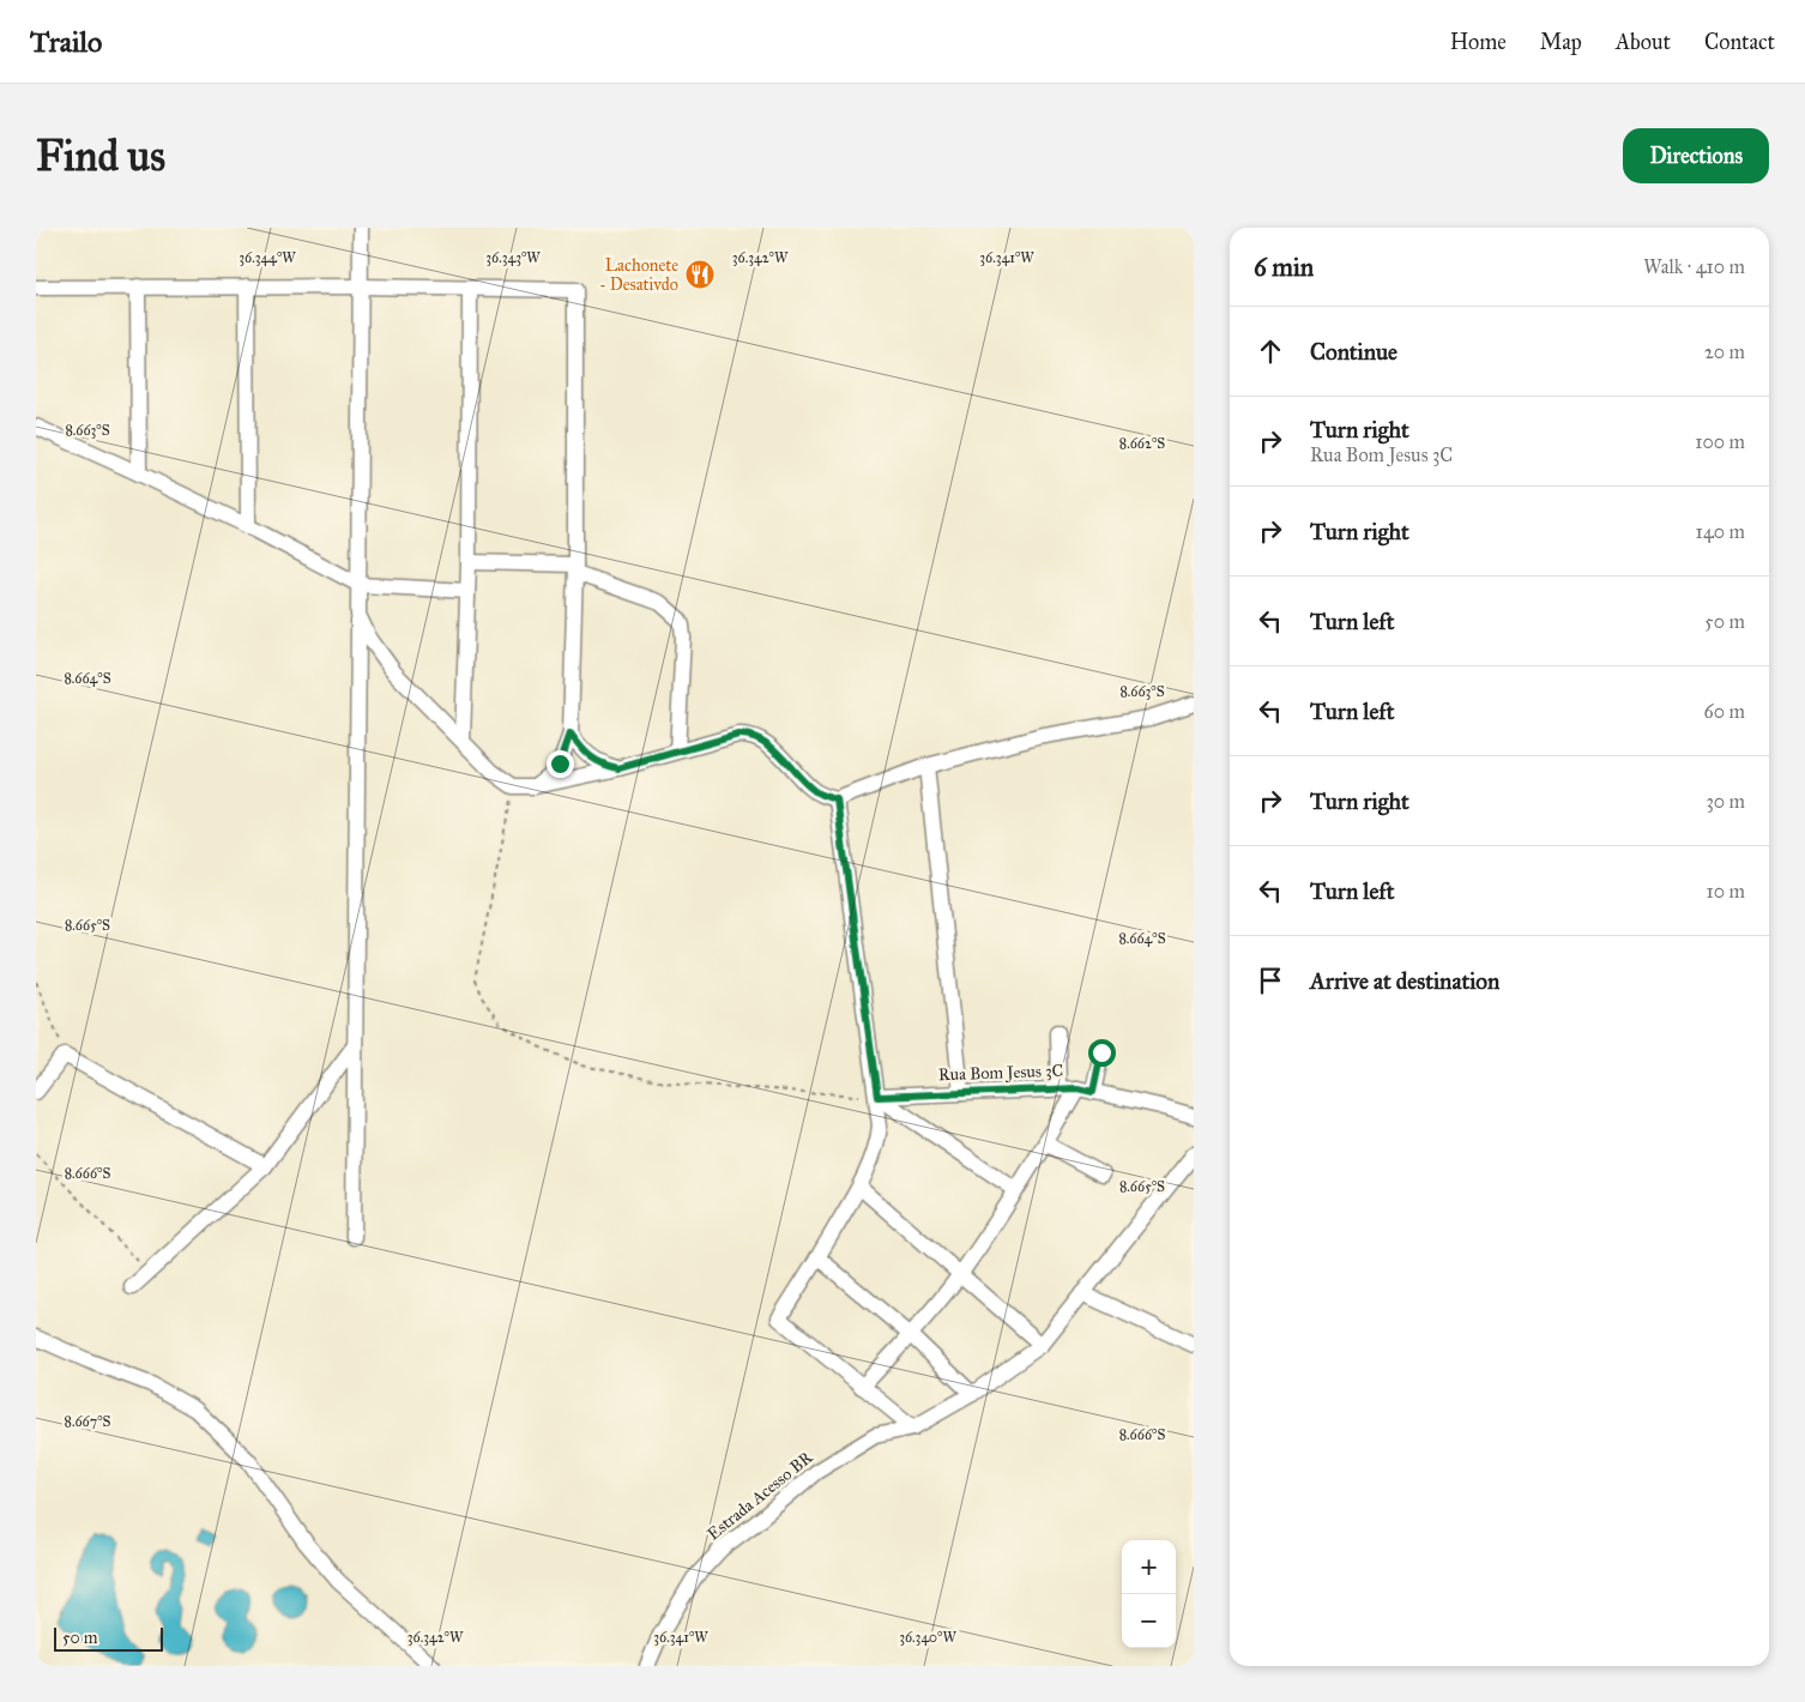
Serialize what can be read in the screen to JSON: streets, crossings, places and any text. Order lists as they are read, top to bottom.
{
  "streets": {
    "street": ["Rua Bom Jesus 3C", "Estrada Acesso BR"]
  },
  "places": {
    "restaurant": ["Lachonete - Desativdo"]
  },
  "scale_bar": "50 m",
  "page": {
    "header": "Trailo",
    "nav": [
      "Home",
      "Map",
      "About",
      "Contact"
    ],
    "buttons": "Directions",
    "title": "Find us",
    "heading": ["6 min", "Walk · 410 m"],
    "list": [
      ["Continue", "20 m"],
      ["Turn right", "Rua Bom Jesus 3C", "100 m"],
      ["Turn right", "140 m"],
      ["Turn left", "50 m"],
      ["Turn left", "60 m"],
      ["Turn right", "30 m"],
      ["Turn left", "10 m"],
      "Arrive at destination"
    ],
    "map_buttons": ["+", "−"],
    "scale": "50 m"
  },
  "coordinates": [
    "36.344°W",
    "36.343°W",
    "36.342°W",
    "36.341°W",
    "8.663°S",
    "8.662°S",
    "8.664°S",
    "8.665°S",
    "8.666°S",
    "8.667°S",
    "36.340°W"
  ]
}
